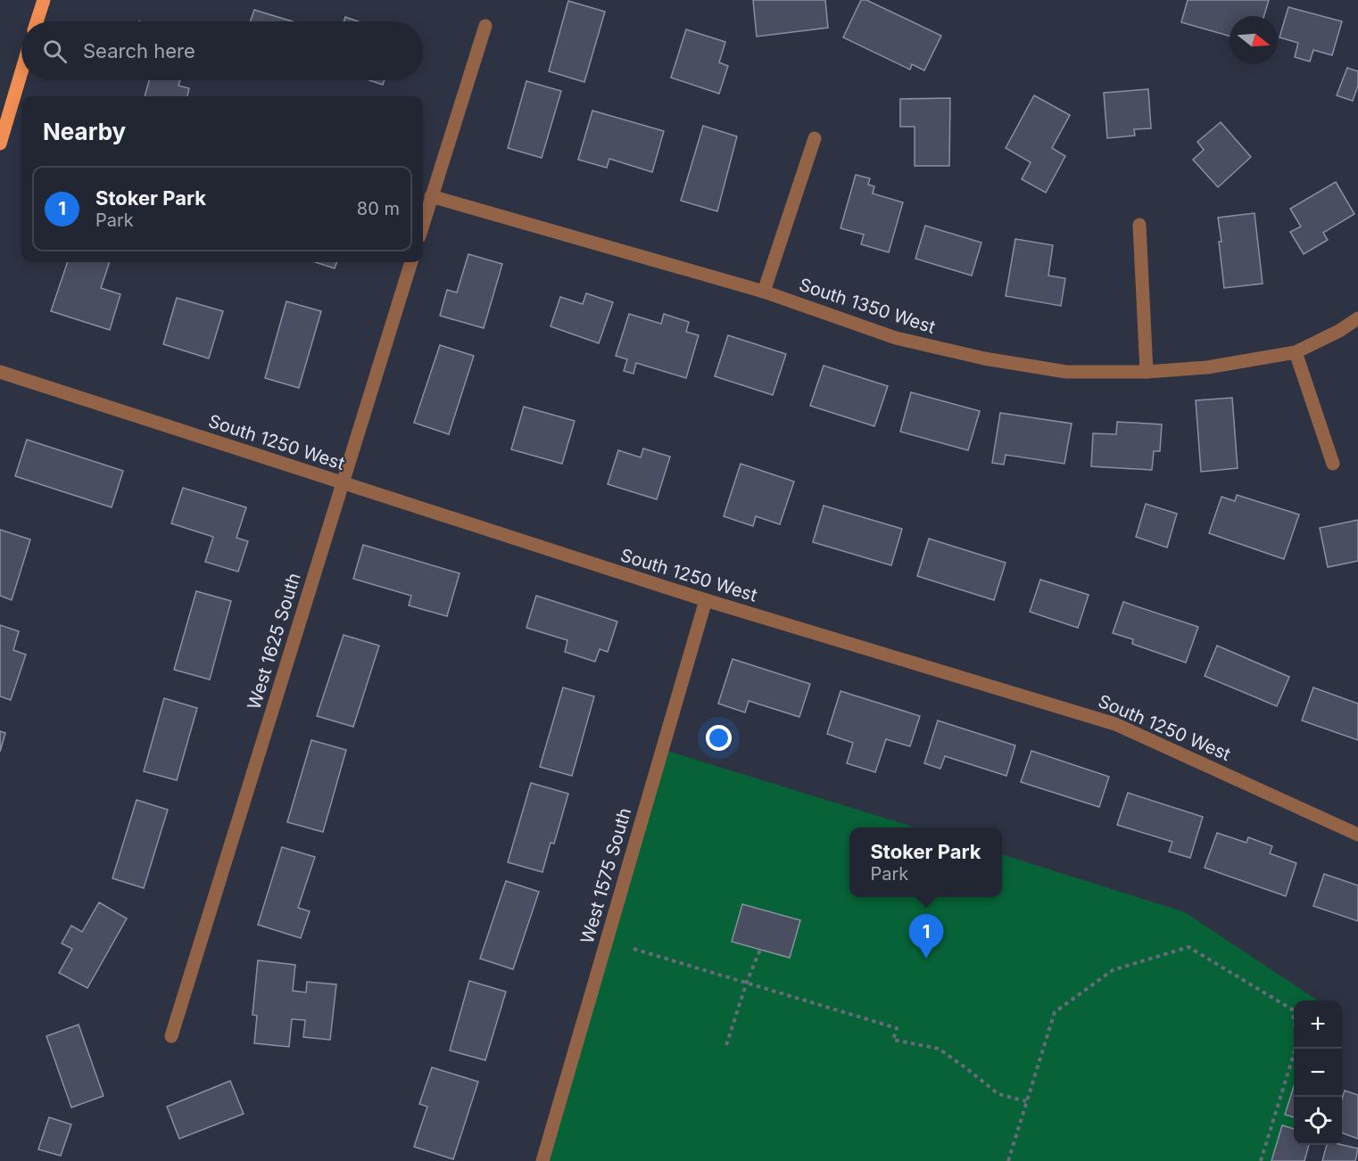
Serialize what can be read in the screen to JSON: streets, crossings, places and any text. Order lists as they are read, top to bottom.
{
  "streets": {
    "street": [
      "South 1350 West",
      "South 1250 West",
      "West 1625 South",
      "West 1575 South"
    ]
  },
  "crossings": [
    ["South 1250 West", "West 1625 South"],
    ["South 1250 West", "West 1575 South"]
  ],
  "north": "right",
  "page": {
    "search": "Search here",
    "heading": "Nearby",
    "list": [
      {
        "mark": "1",
        "name": "Stoker Park",
        "note": "Park",
        "value": "80 m"
      }
    ],
    "popup": ["Stoker Park", "Park"],
    "pins": "1",
    "map_buttons": ["+", "−"]
  }
}
